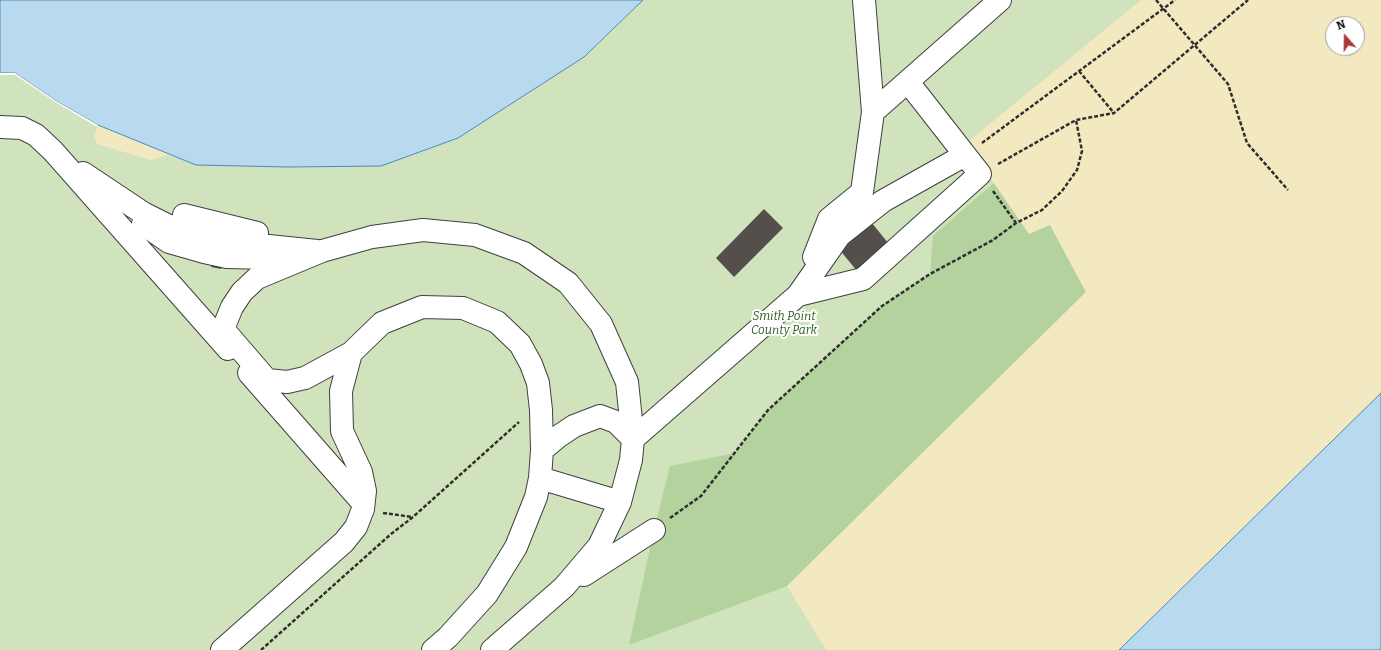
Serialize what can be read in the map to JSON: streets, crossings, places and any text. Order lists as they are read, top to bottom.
{
  "parks": ["Smith Point County Park"],
  "north": "top"
}
